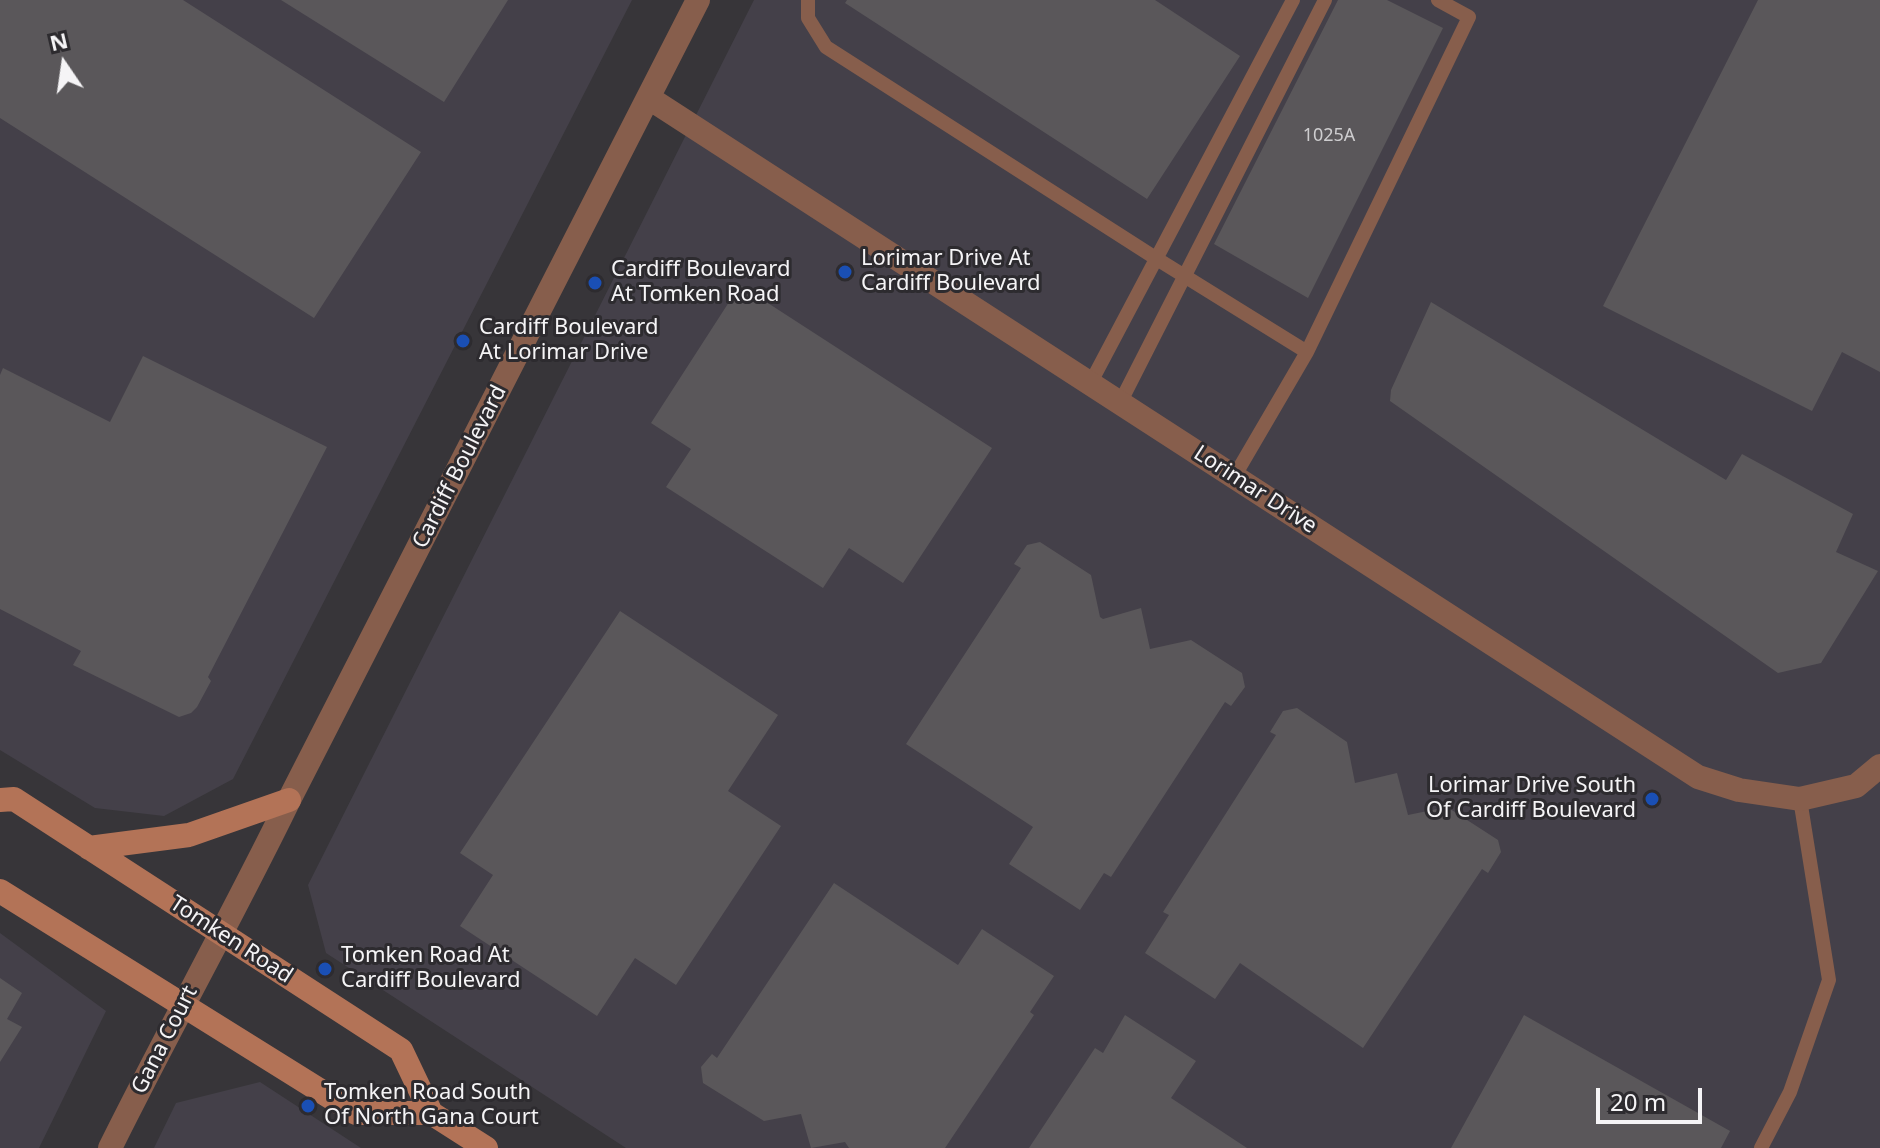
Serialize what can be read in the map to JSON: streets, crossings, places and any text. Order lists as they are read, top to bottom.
{
  "streets": {
    "main road": ["Tomken Road"],
    "street": ["Cardiff Boulevard", "Lorimar Drive", "Gana Court"]
  },
  "crossings": [
    ["Cardiff Boulevard", "Lorimar Drive"],
    ["Cardiff Boulevard", "Tomken Road"],
    ["Cardiff Boulevard", "Gana Court"],
    ["Tomken Road", "Gana Court"]
  ],
  "places": [
    "Lorimar Drive At Cardiff Boulevard",
    "Cardiff Boulevard At Tomken Road",
    "Cardiff Boulevard At Lorimar Drive",
    "Lorimar Drive South Of Cardiff Boulevard",
    "Tomken Road At Cardiff Boulevard",
    "Tomken Road South Of North Gana Court"
  ],
  "house_numbers": ["1025A"],
  "scale_bar": "20 m",
  "north": "top"
}
